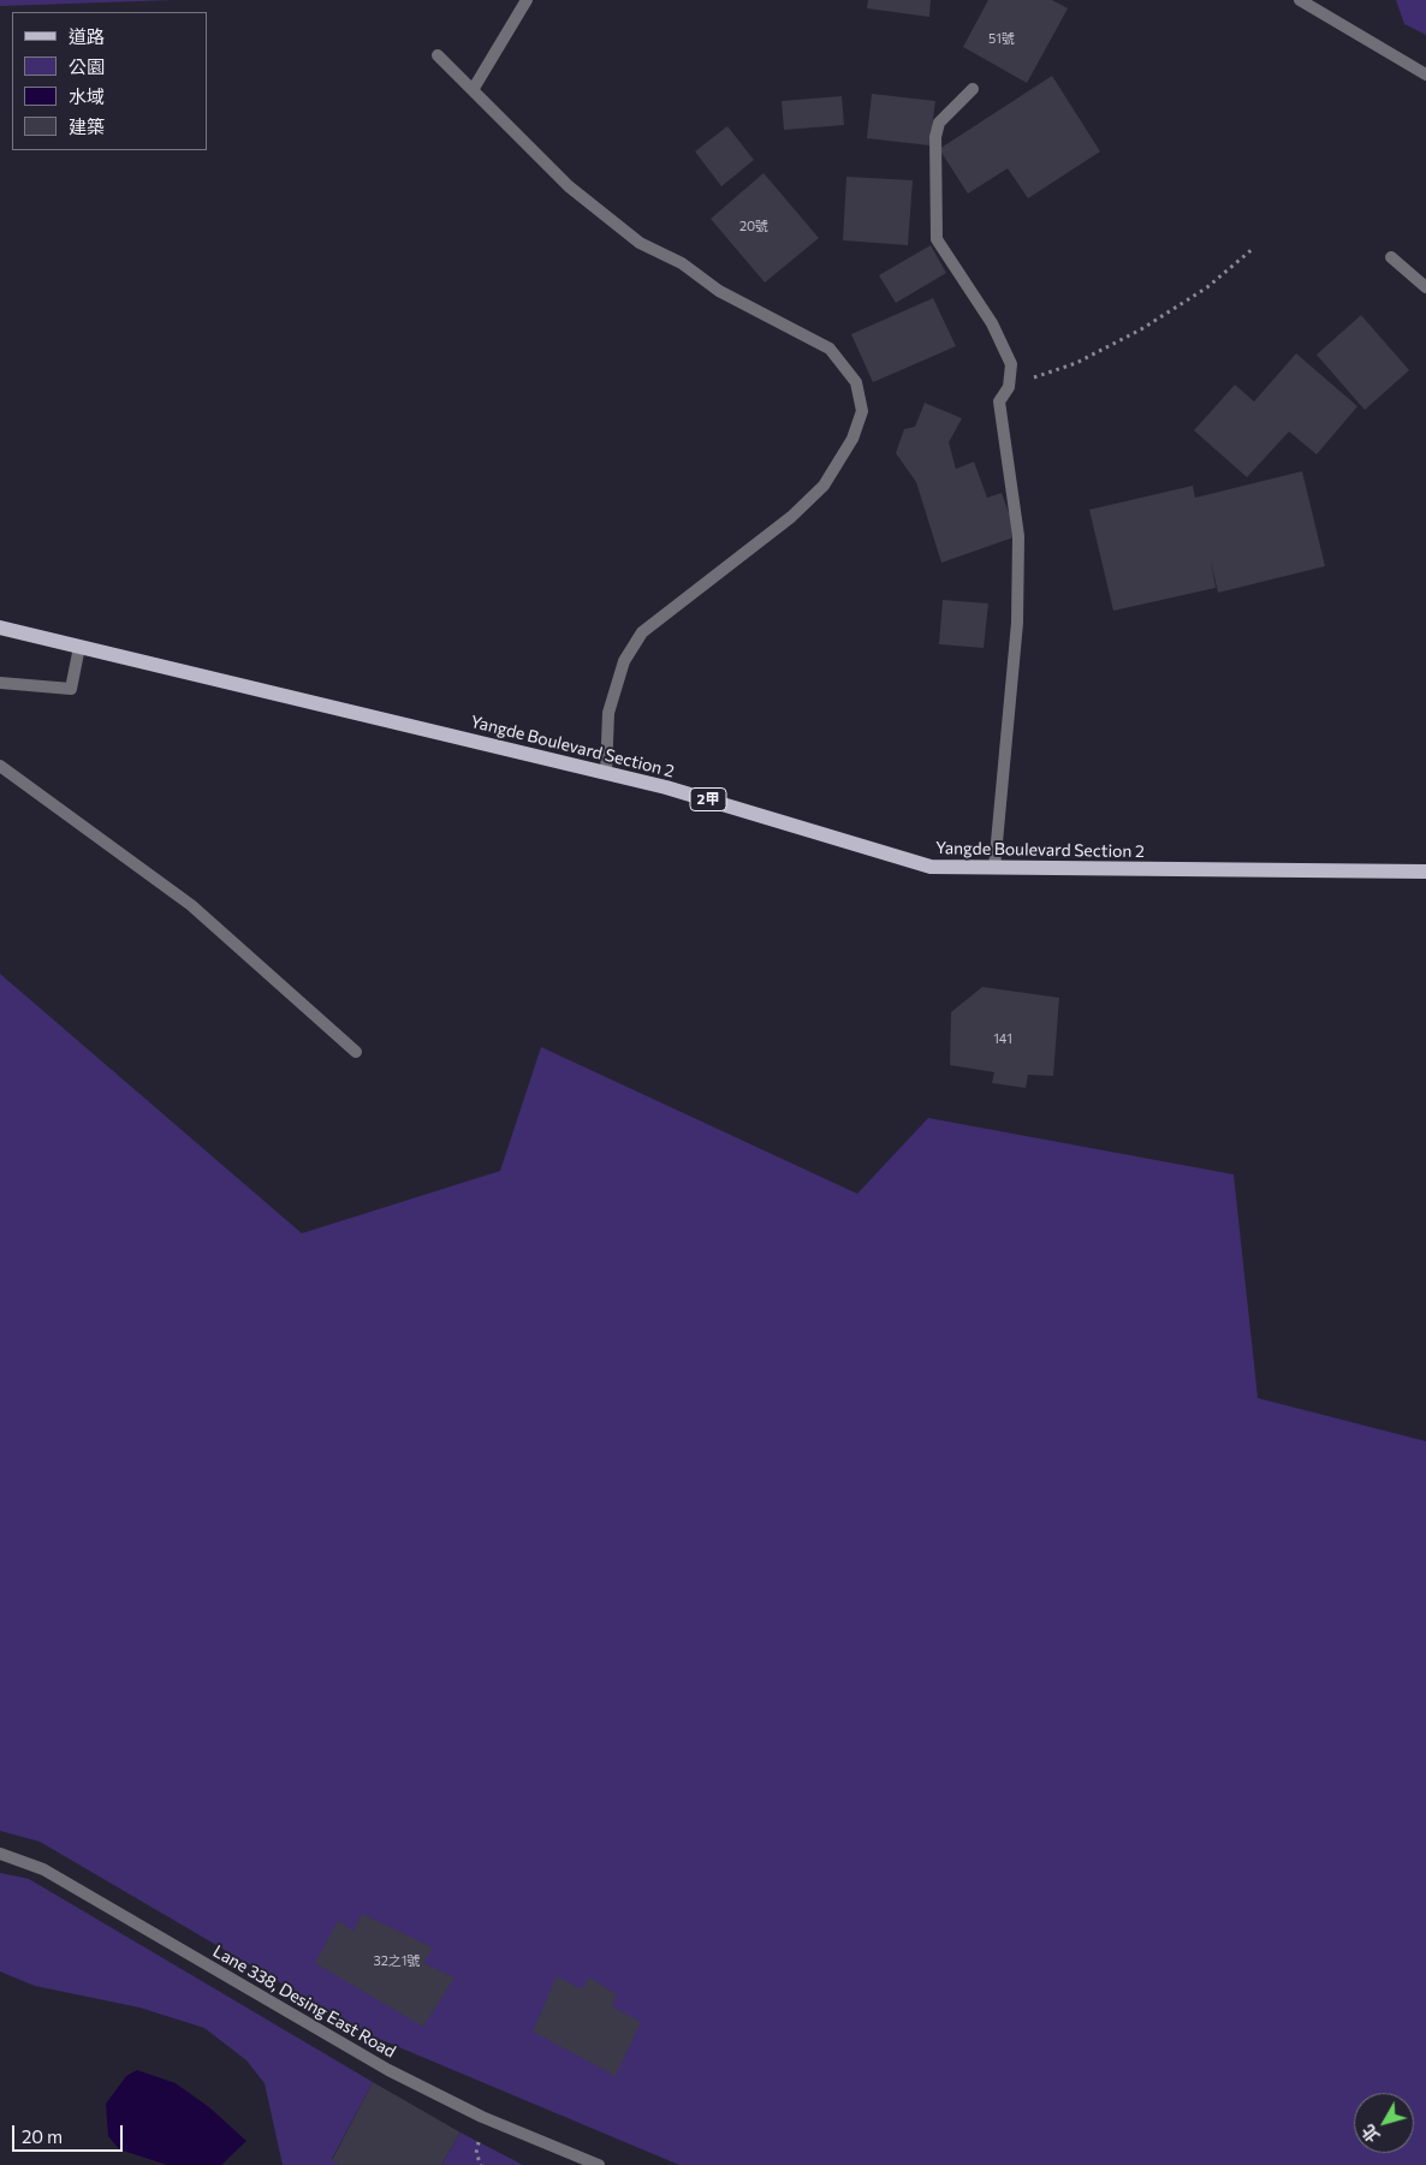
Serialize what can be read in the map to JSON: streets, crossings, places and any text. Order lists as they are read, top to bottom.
{
  "streets": {
    "main road": ["Yangde Boulevard Section 2", "2甲"],
    "street": ["Lane 338, Desing East Road"]
  },
  "house_numbers": [
    "51號",
    "20號",
    "141",
    "32之1號"
  ],
  "legend": [
    "道路",
    "公園",
    "水域",
    "建築"
  ],
  "scale_bar": "20 m",
  "north": "bottom left"
}
